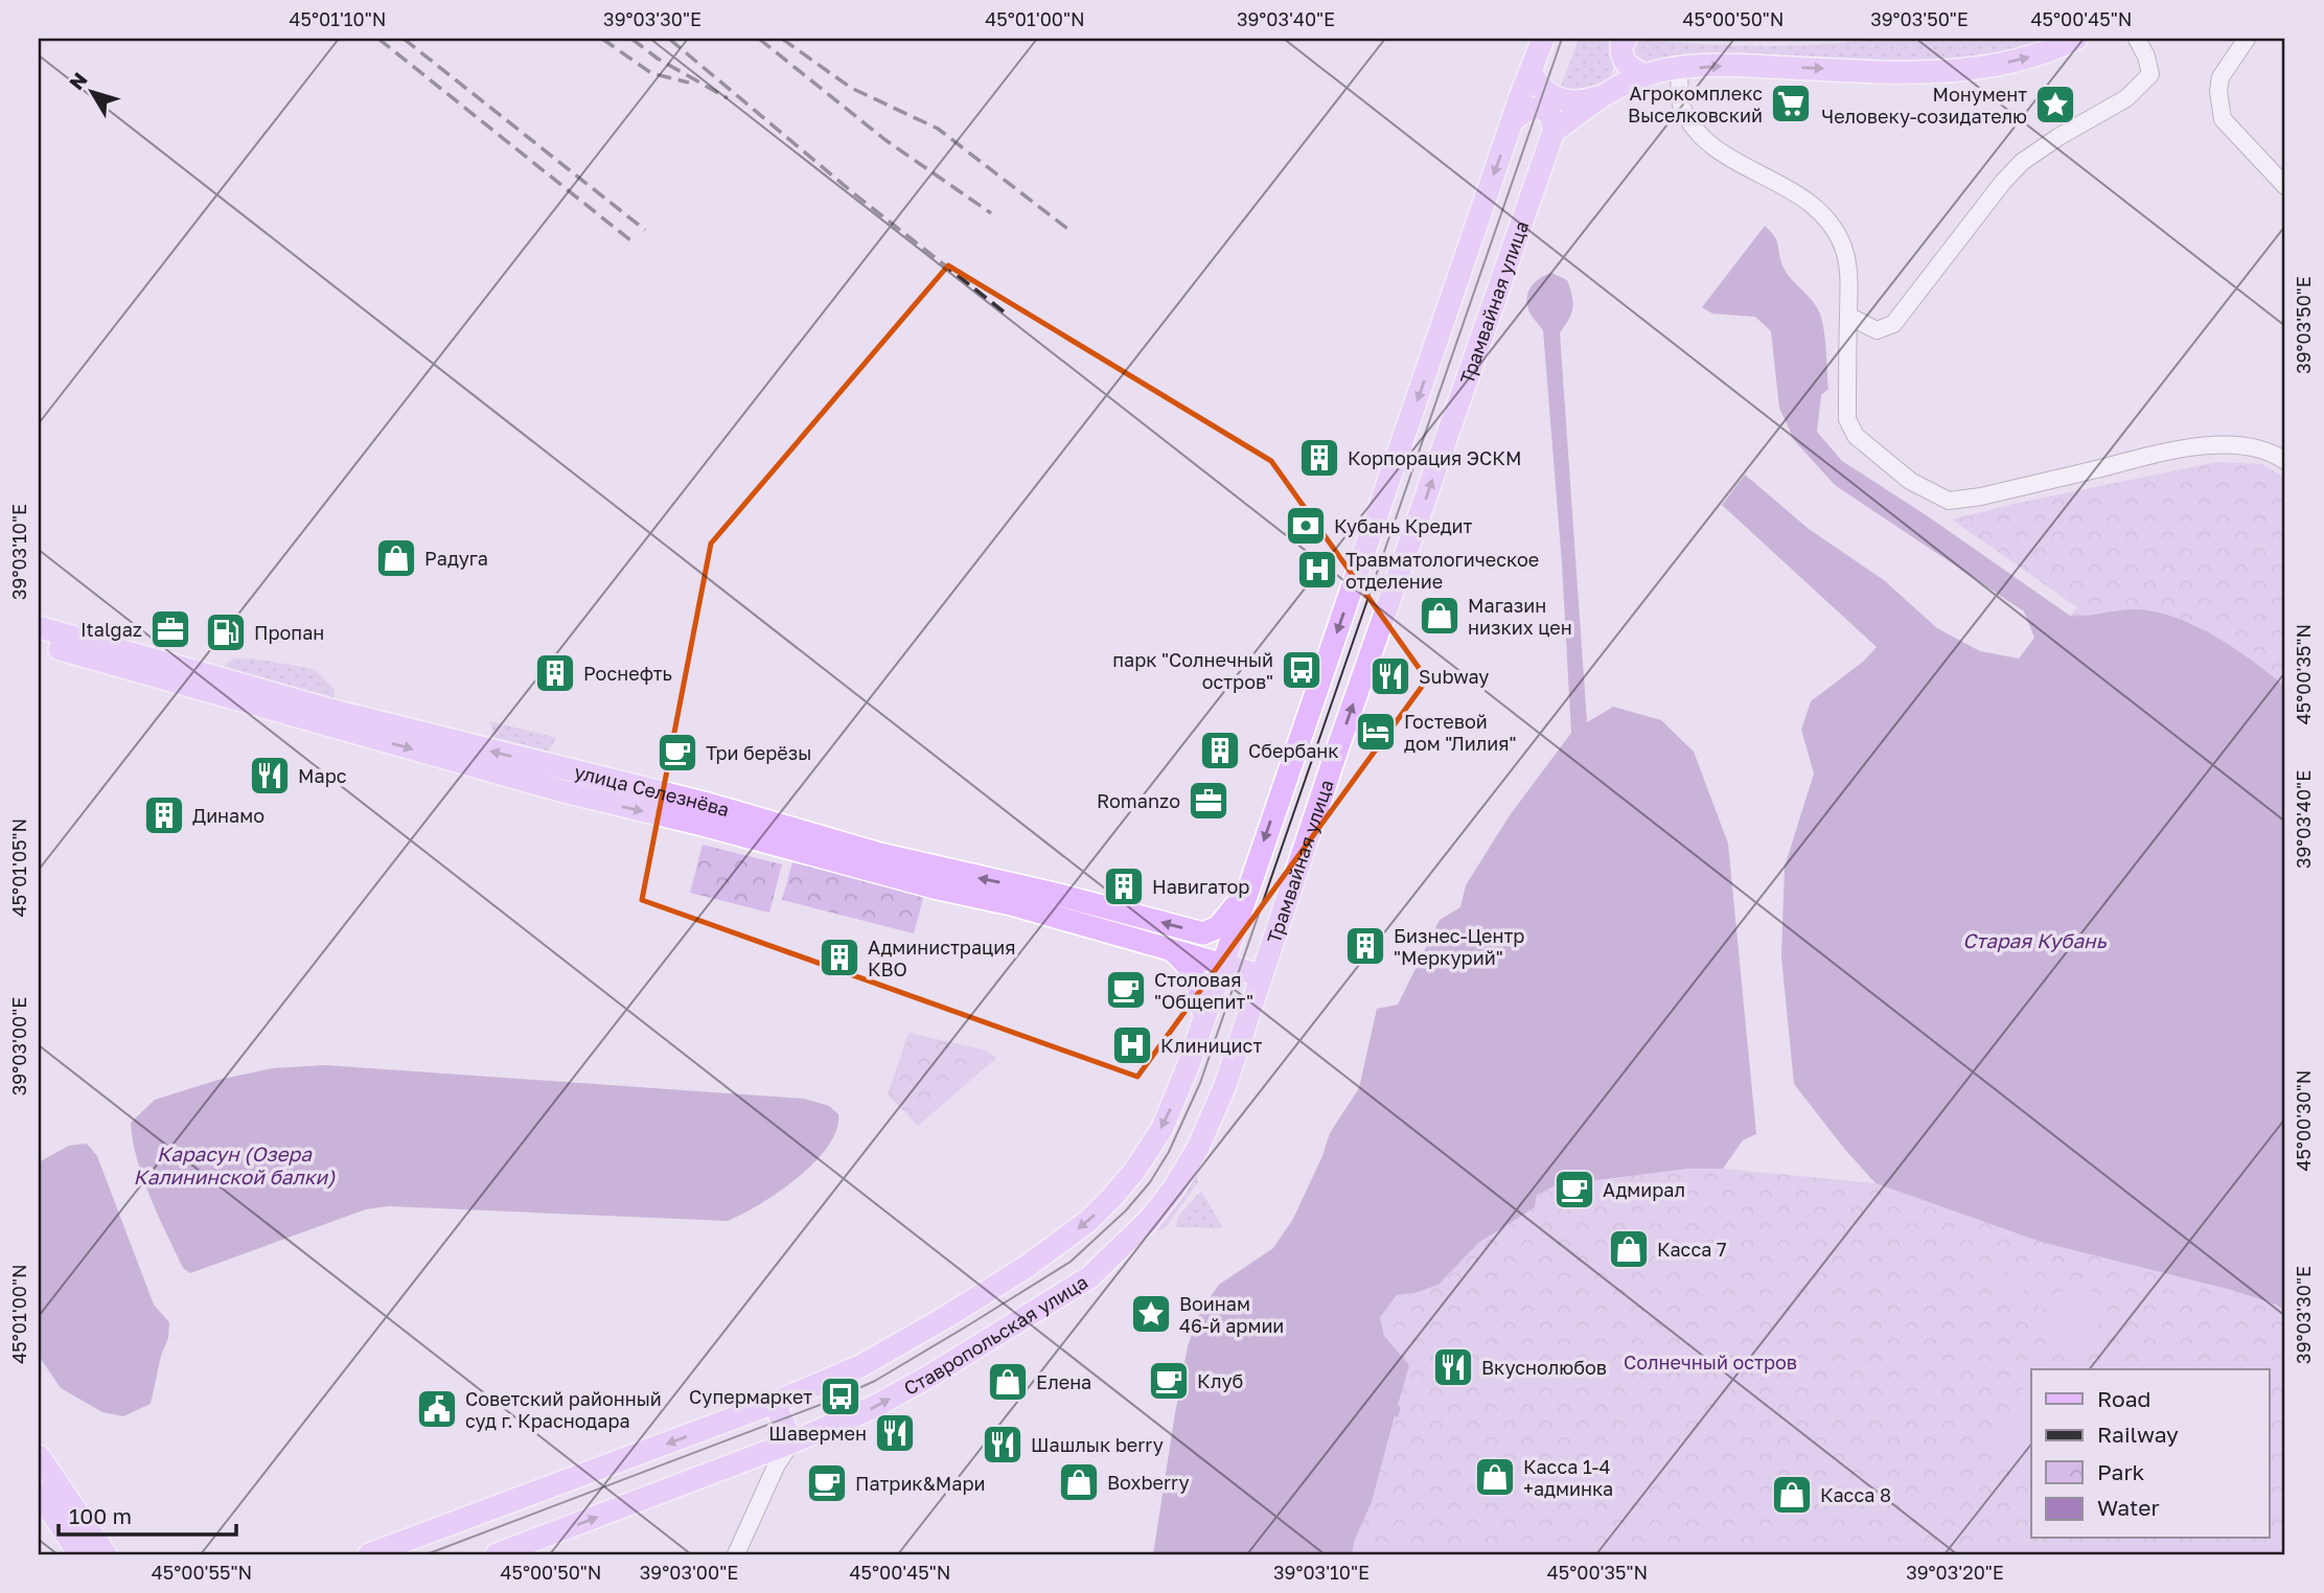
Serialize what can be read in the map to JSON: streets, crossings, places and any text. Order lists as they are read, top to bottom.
{
  "streets": {
    "main road": ["Трамвайная улица", "улица Селезнёва", "Ставропольская улица"]
  },
  "crossings": [
    ["Трамвайная улица", "улица Селезнёва"],
    ["Трамвайная улица", "Ставропольская улица"]
  ],
  "water": ["Старая Кубань", "Карасун (Озера Калининской балки)"],
  "parks": ["Солнечный остров"],
  "places": {
    "supermarket": ["Агрокомплекс Выселковский"],
    "place": ["Монумент Человеку-созидателю", "Воинам 46-й армии"],
    "building": [
      "Корпорация ЭСКМ",
      "Роснефть",
      "Сбербанк",
      "Динамо",
      "Навигатор",
      "Бизнес-Центр \"Меркурий\"",
      "Администрация КВО"
    ],
    "bank": ["Кубань Кредит"],
    "shop": [
      "Радуга",
      "Магазин низких цен",
      "Касса 7",
      "Елена",
      "Касса 1-4 +админка",
      "Boxberry",
      "Касса 8"
    ],
    "hospital": ["Травматологическое отделение", "Клиницист"],
    "office": ["Italgaz", "Romanzo"],
    "fuel station": ["Пропан"],
    "bus stop": ["парк \"Солнечный остров\"", "Супермаркет"],
    "restaurant": [
      "Subway",
      "Марс",
      "Вкуснолюбов",
      "Шавермен",
      "Шашлык berry"
    ],
    "hotel": ["Гостевой дом \"Лилия\""],
    "cafe": [
      "Три берёзы",
      "Столовая \"Общепит\"",
      "Адмирал",
      "Клуб",
      "Патрик&Мари"
    ],
    "public building": ["Советский районный суд г. Краснодара"]
  },
  "legend": [
    "Road",
    "Railway",
    "Park",
    "Water"
  ],
  "scale_bar": "100 m",
  "north": "top left",
  "coordinates": [
    "45°01'10\"N",
    "39°03'30\"E",
    "45°01'00\"N",
    "39°03'40\"E",
    "45°00'50\"N",
    "39°03'50\"E",
    "45°00'45\"N",
    "39°03'10\"E",
    "45°00'35\"N",
    "45°01'05\"N",
    "39°03'00\"E",
    "45°00'30\"N",
    "45°00'55\"N",
    "39°03'20\"E"
  ]
}
